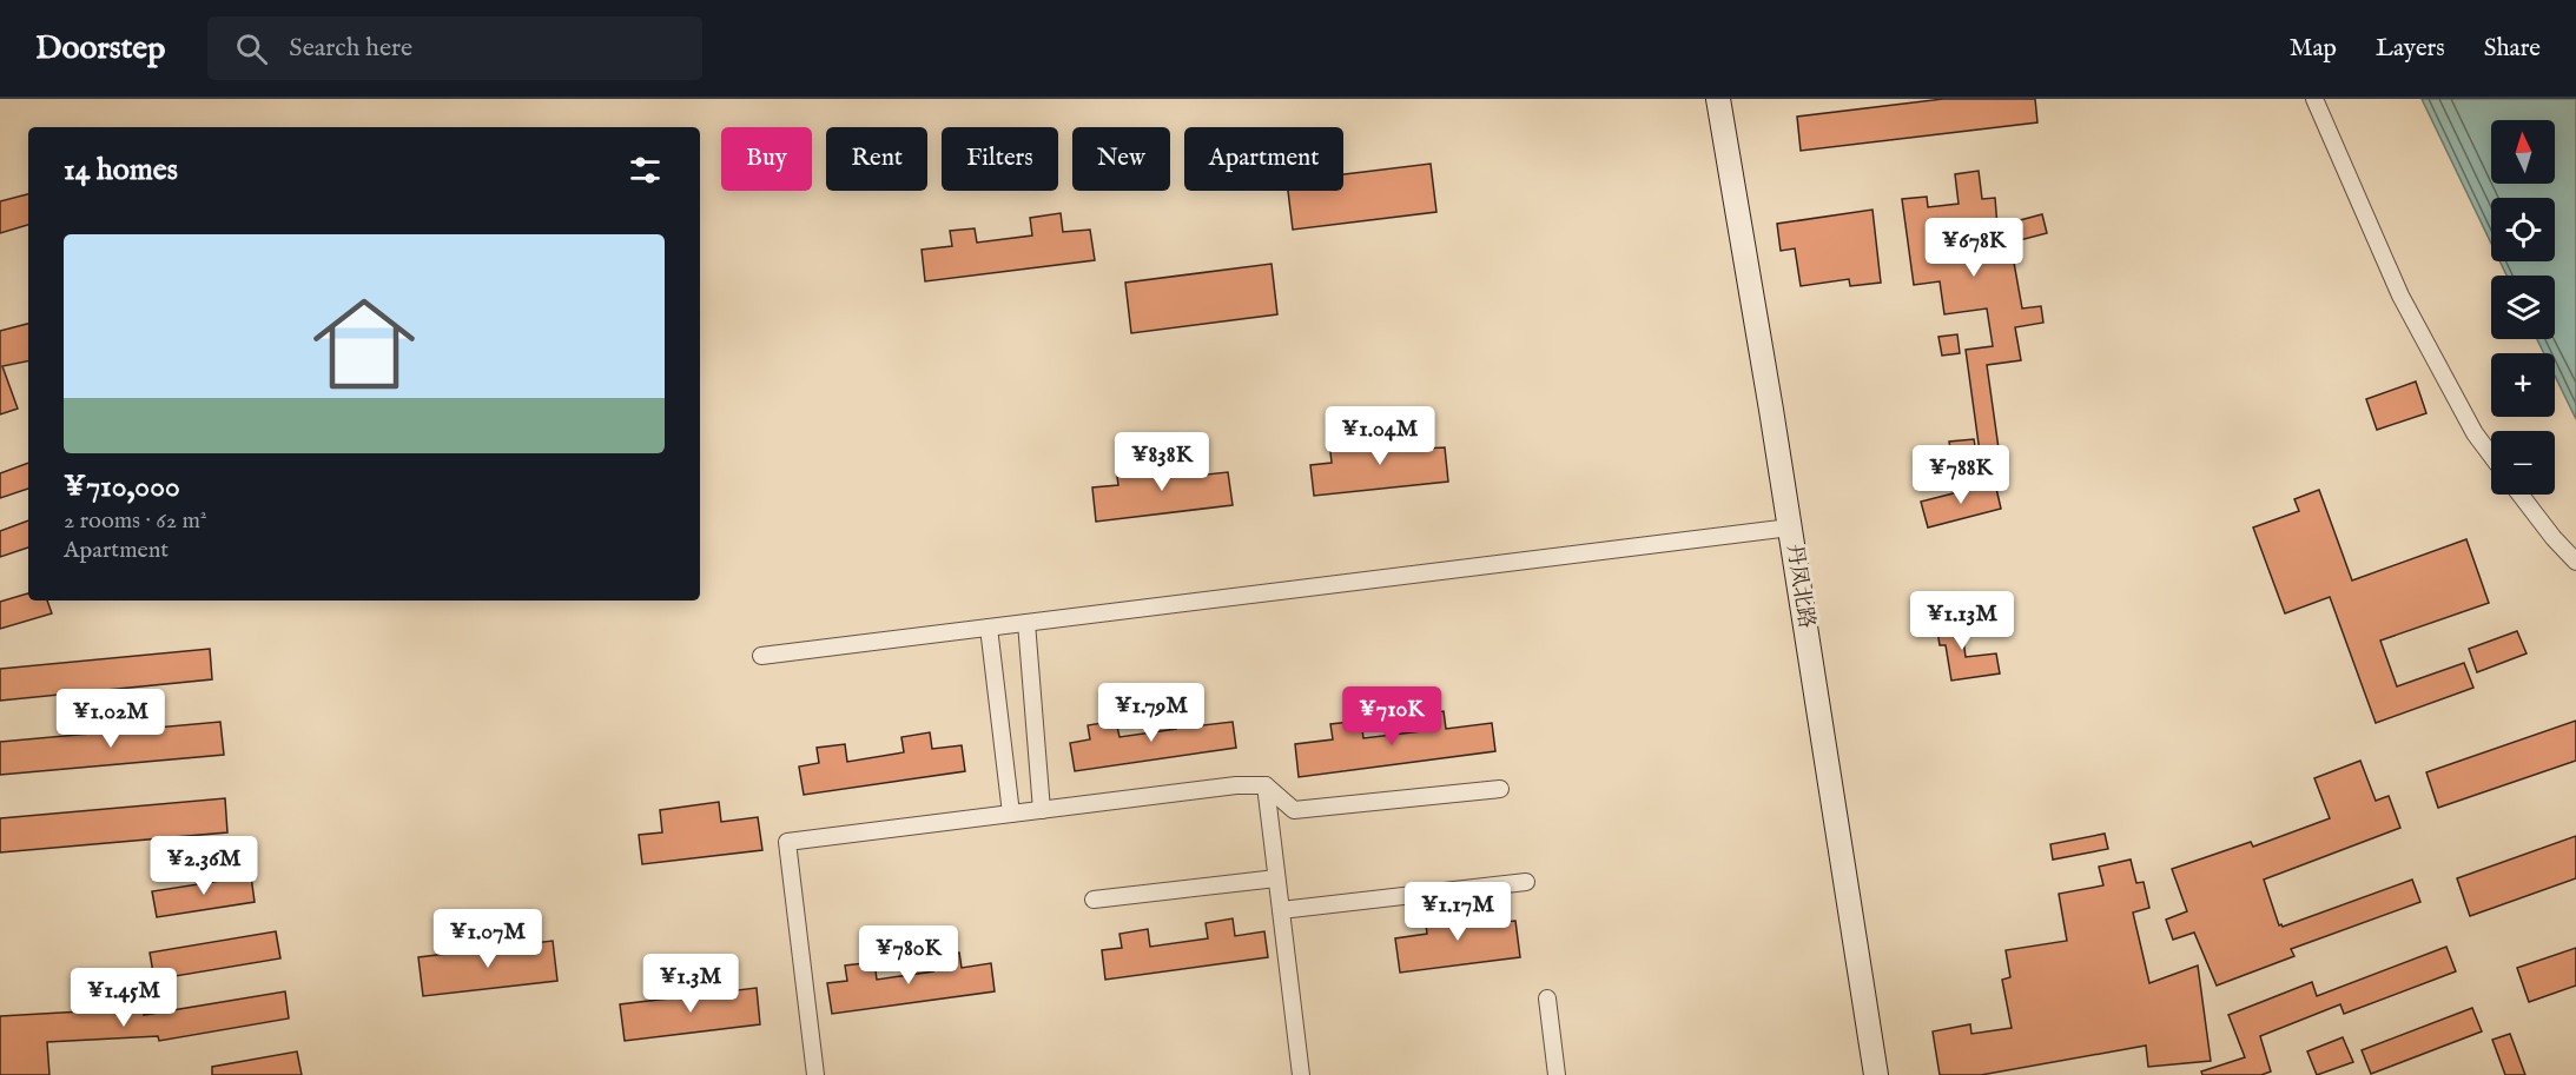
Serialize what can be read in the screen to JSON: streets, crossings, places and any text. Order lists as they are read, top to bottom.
{
  "streets": {
    "main road": ["丹凤北路"]
  },
  "north": "top",
  "page": {
    "header": "Doorstep",
    "search": "Search here",
    "nav": ["Map", "Layers", "Share"],
    "map_buttons": ["+", "−"],
    "chip": [
      "Buy",
      "Rent",
      "Filters",
      "New",
      "Apartment"
    ],
    "heading": "14 homes",
    "list": [
      {
        "name": "¥710,000",
        "note": "2 rooms · 62 m² · Apartment"
      }
    ],
    "price": [
      "¥678K",
      "¥1.04M",
      "¥838K",
      "¥788K",
      "¥1.13M",
      "¥1.79M",
      "¥710K",
      "¥1.02M",
      "¥2.36M",
      "¥1.17M",
      "¥1.07M",
      "¥780K",
      "¥1.3M",
      "¥1.45M"
    ]
  }
}
